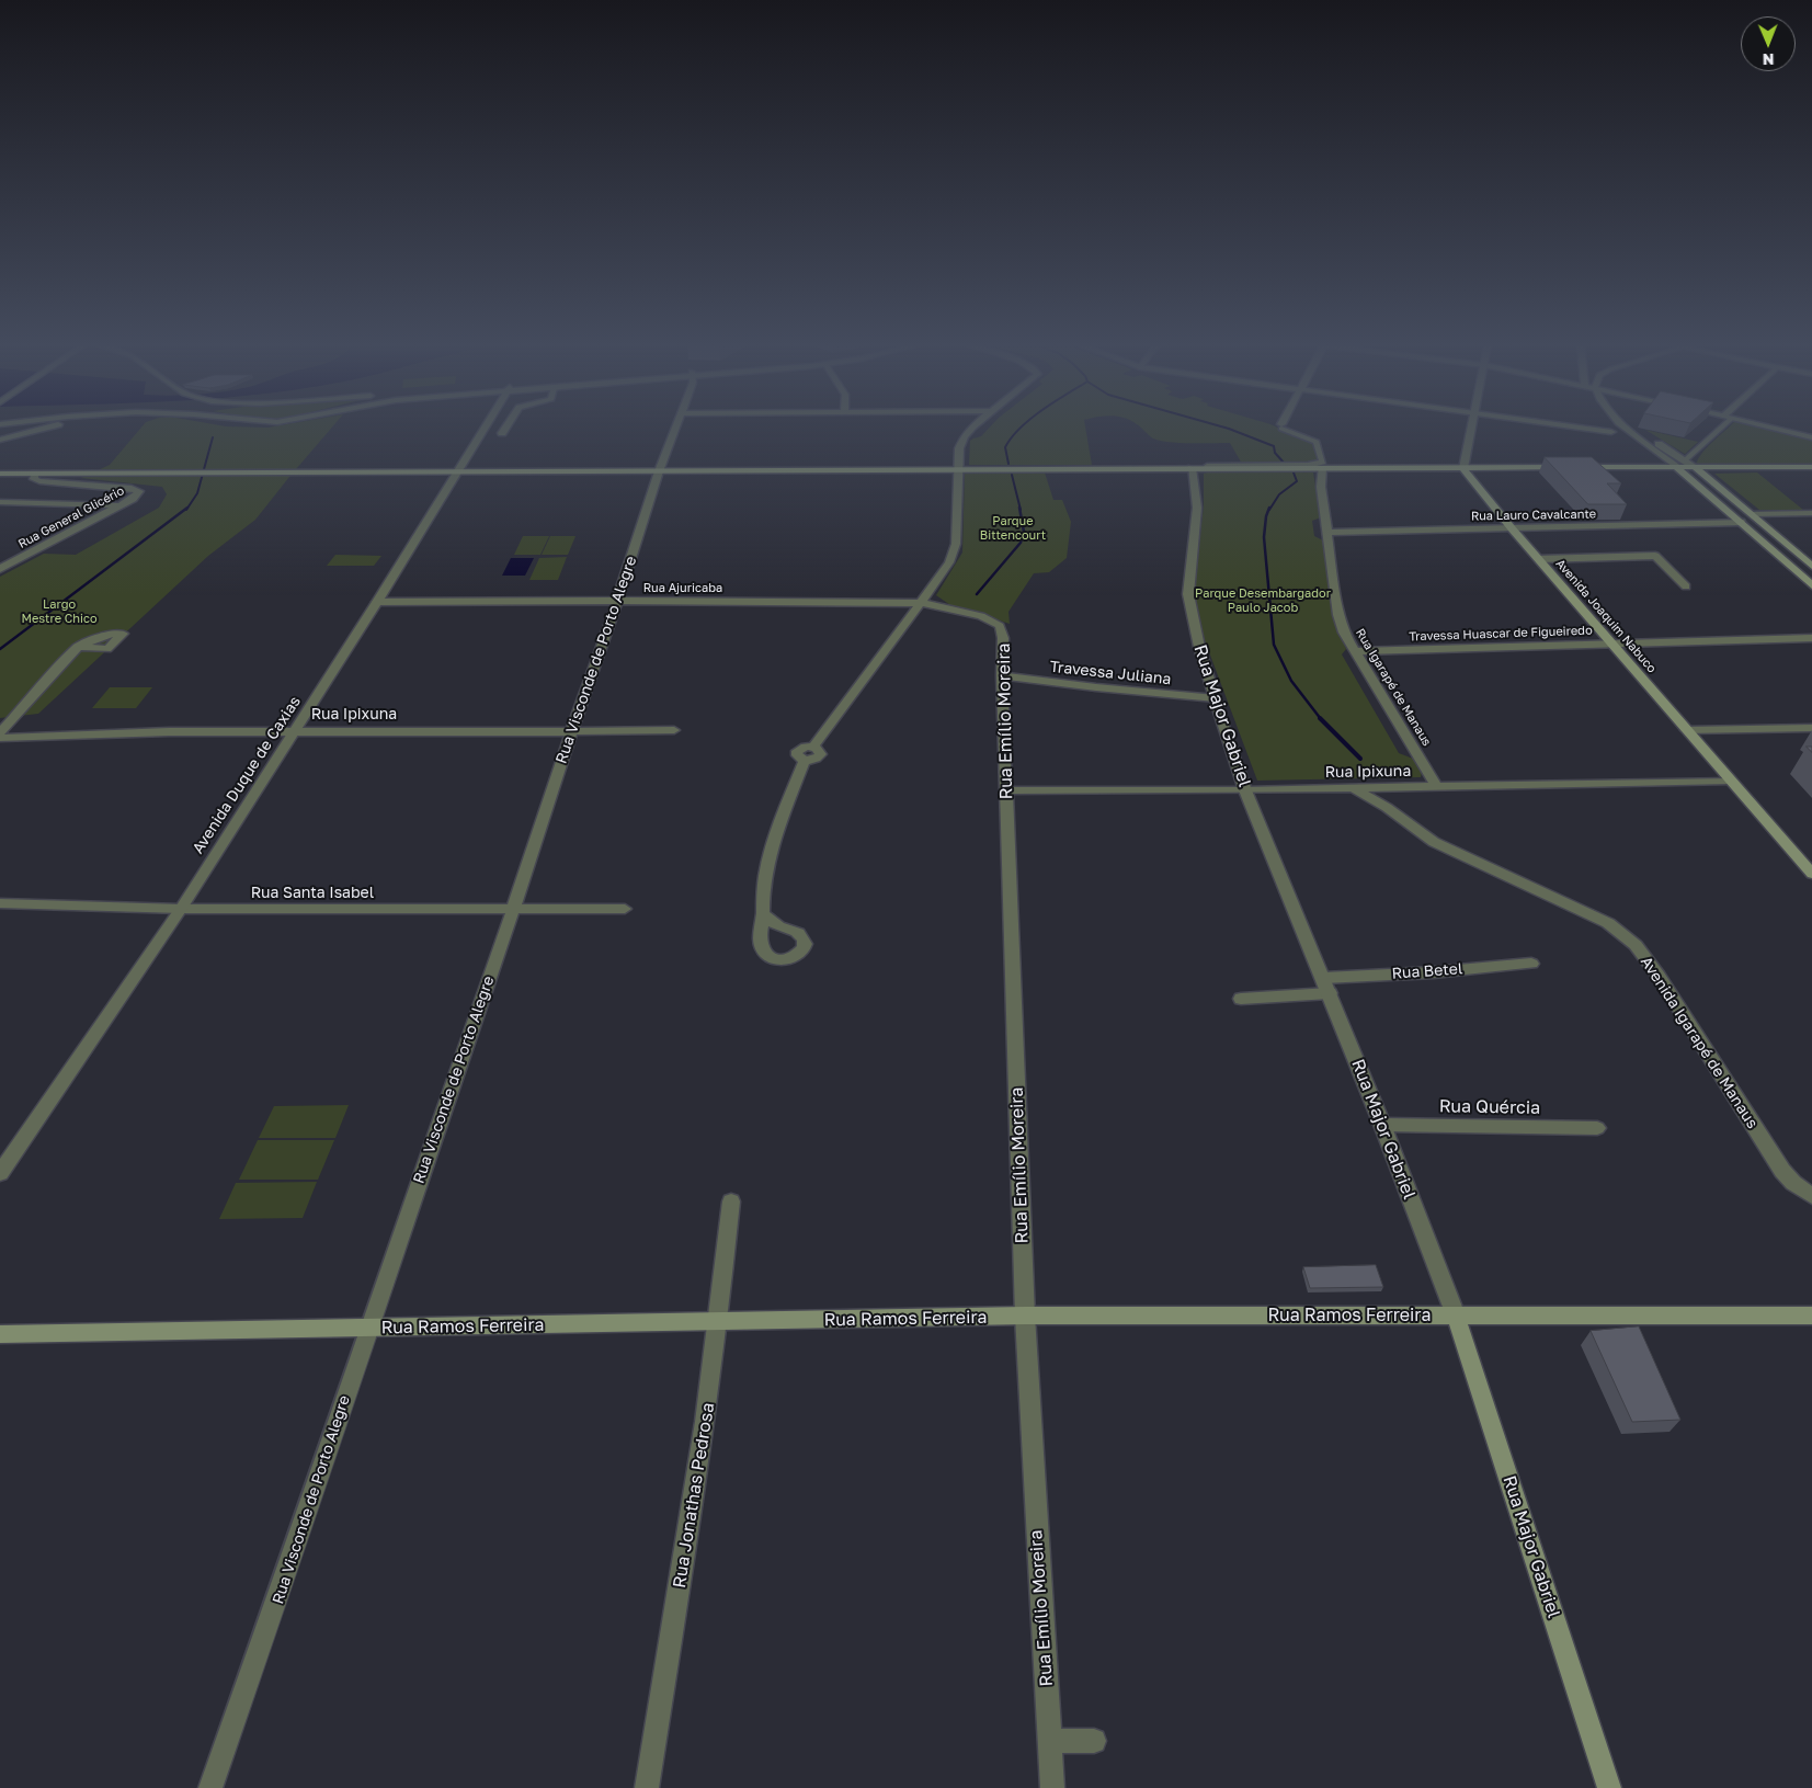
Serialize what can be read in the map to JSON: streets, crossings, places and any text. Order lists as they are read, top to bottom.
{
  "streets": {
    "main road": ["Avenida Joaquim Nabuco", "Rua Major Gabriel", "Rua Ramos Ferreira"],
    "street": [
      "Rua Lauro Cavalcante",
      "Rua General Glicério",
      "Rua Ajuricaba",
      "Travessa Huascar de Figueiredo",
      "Rua Visconde de Porto Alegre",
      "Travessa Juliana",
      "Rua Igarapé de Manaus",
      "Rua Ipixuna",
      "Rua Emílio Moreira",
      "Avenida Duque de Caxias",
      "Rua Santa Isabel",
      "Rua Betel",
      "Avenida Igarapé de Manaus",
      "Rua Quércia",
      "Rua Jonathas Pedrosa"
    ]
  },
  "crossings": [
    ["Rua Lauro Cavalcante", "Avenida Joaquim Nabuco"],
    ["Rua Lauro Cavalcante", "Rua Igarapé de Manaus"],
    ["Rua Ajuricaba", "Rua Visconde de Porto Alegre"],
    ["Rua Ajuricaba", "Rua Emílio Moreira"],
    ["Rua Ajuricaba", "Avenida Duque de Caxias"],
    ["Avenida Joaquim Nabuco", "Travessa Huascar de Figueiredo"],
    ["Avenida Joaquim Nabuco", "Rua Ipixuna"],
    ["Travessa Huascar de Figueiredo", "Rua Igarapé de Manaus"],
    ["Rua Visconde de Porto Alegre", "Rua Ipixuna"],
    ["Rua Visconde de Porto Alegre", "Rua Santa Isabel"],
    ["Rua Visconde de Porto Alegre", "Rua Ramos Ferreira"],
    ["Travessa Juliana", "Rua Major Gabriel"],
    ["Travessa Juliana", "Rua Emílio Moreira"],
    ["Rua Igarapé de Manaus", "Rua Ipixuna"],
    ["Rua Ipixuna", "Rua Major Gabriel"],
    ["Rua Ipixuna", "Rua Emílio Moreira"],
    ["Rua Ipixuna", "Avenida Duque de Caxias"],
    ["Rua Ipixuna", "Avenida Igarapé de Manaus"],
    ["Rua Major Gabriel", "Rua Betel"],
    ["Rua Major Gabriel", "Rua Quércia"],
    ["Rua Major Gabriel", "Rua Ramos Ferreira"],
    ["Rua Emílio Moreira", "Rua Ramos Ferreira"],
    ["Avenida Duque de Caxias", "Rua Santa Isabel"],
    ["Rua Ramos Ferreira", "Rua Jonathas Pedrosa"]
  ],
  "parks": ["Parque Bittencourt", "Parque Desembargador Paulo Jacob", "Largo Mestre Chico"],
  "north": "bottom"
}
